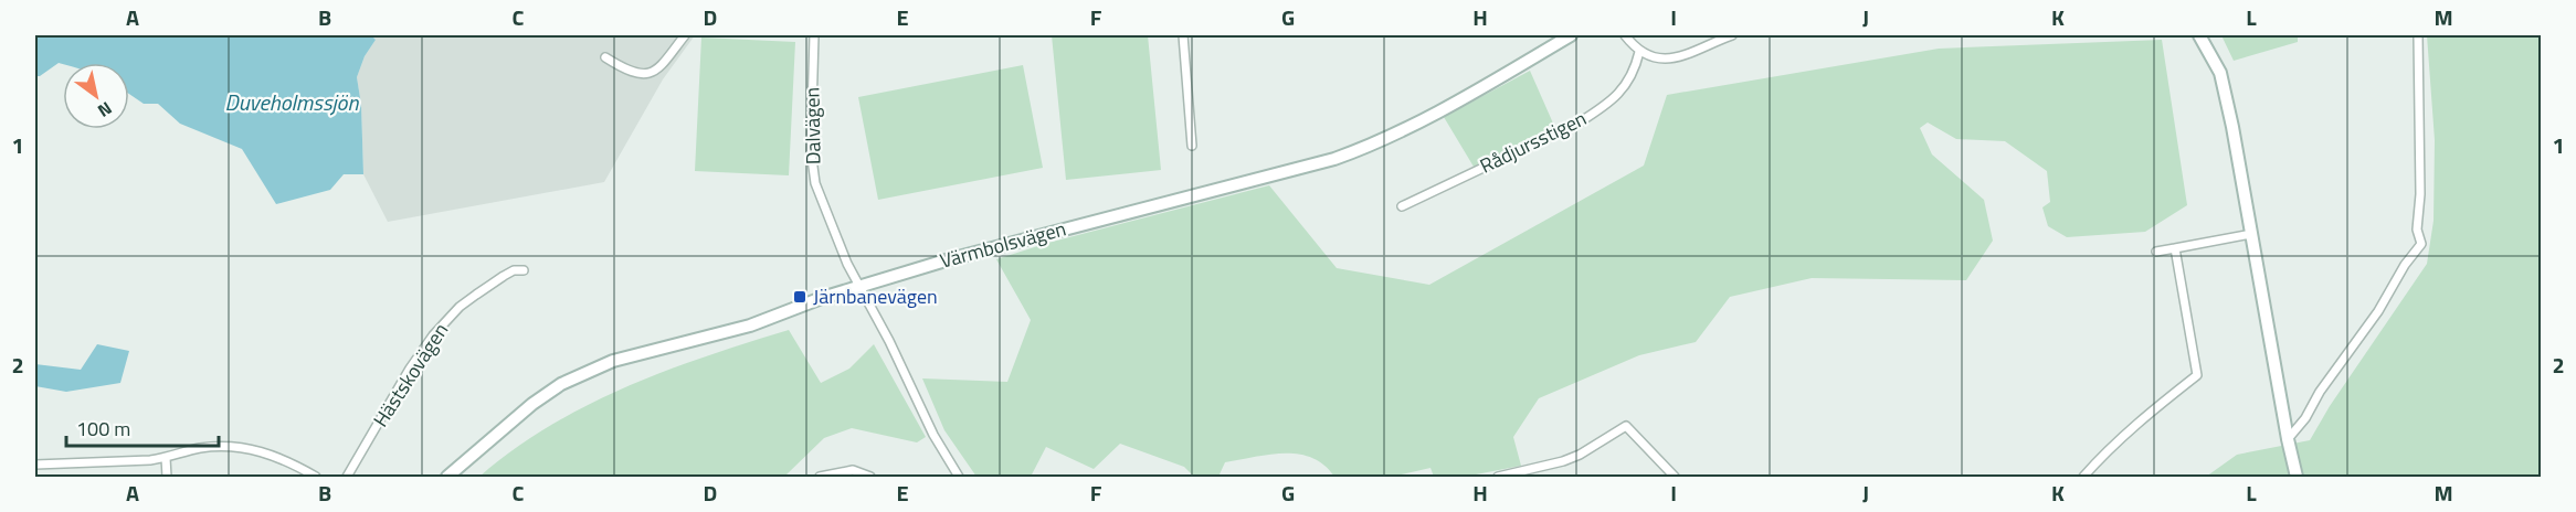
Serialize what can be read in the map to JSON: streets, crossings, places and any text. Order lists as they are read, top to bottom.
{
  "streets": {
    "street": [
      "Dalvägen",
      "Rådjursstigen",
      "Värmbolsvägen",
      "Hästskovägen"
    ]
  },
  "crossings": [
    ["Dalvägen", "Värmbolsvägen"]
  ],
  "water": ["Duveholmssjön"],
  "places": {
    "transit": ["Järnbanevägen"]
  },
  "scale_bar": "100 m",
  "north": "bottom right",
  "grid": {
    "columns": [
      "A",
      "B",
      "C",
      "D",
      "E",
      "F",
      "G",
      "H",
      "I",
      "J",
      "K",
      "L",
      "M"
    ],
    "rows": ["1", "2"]
  }
}
